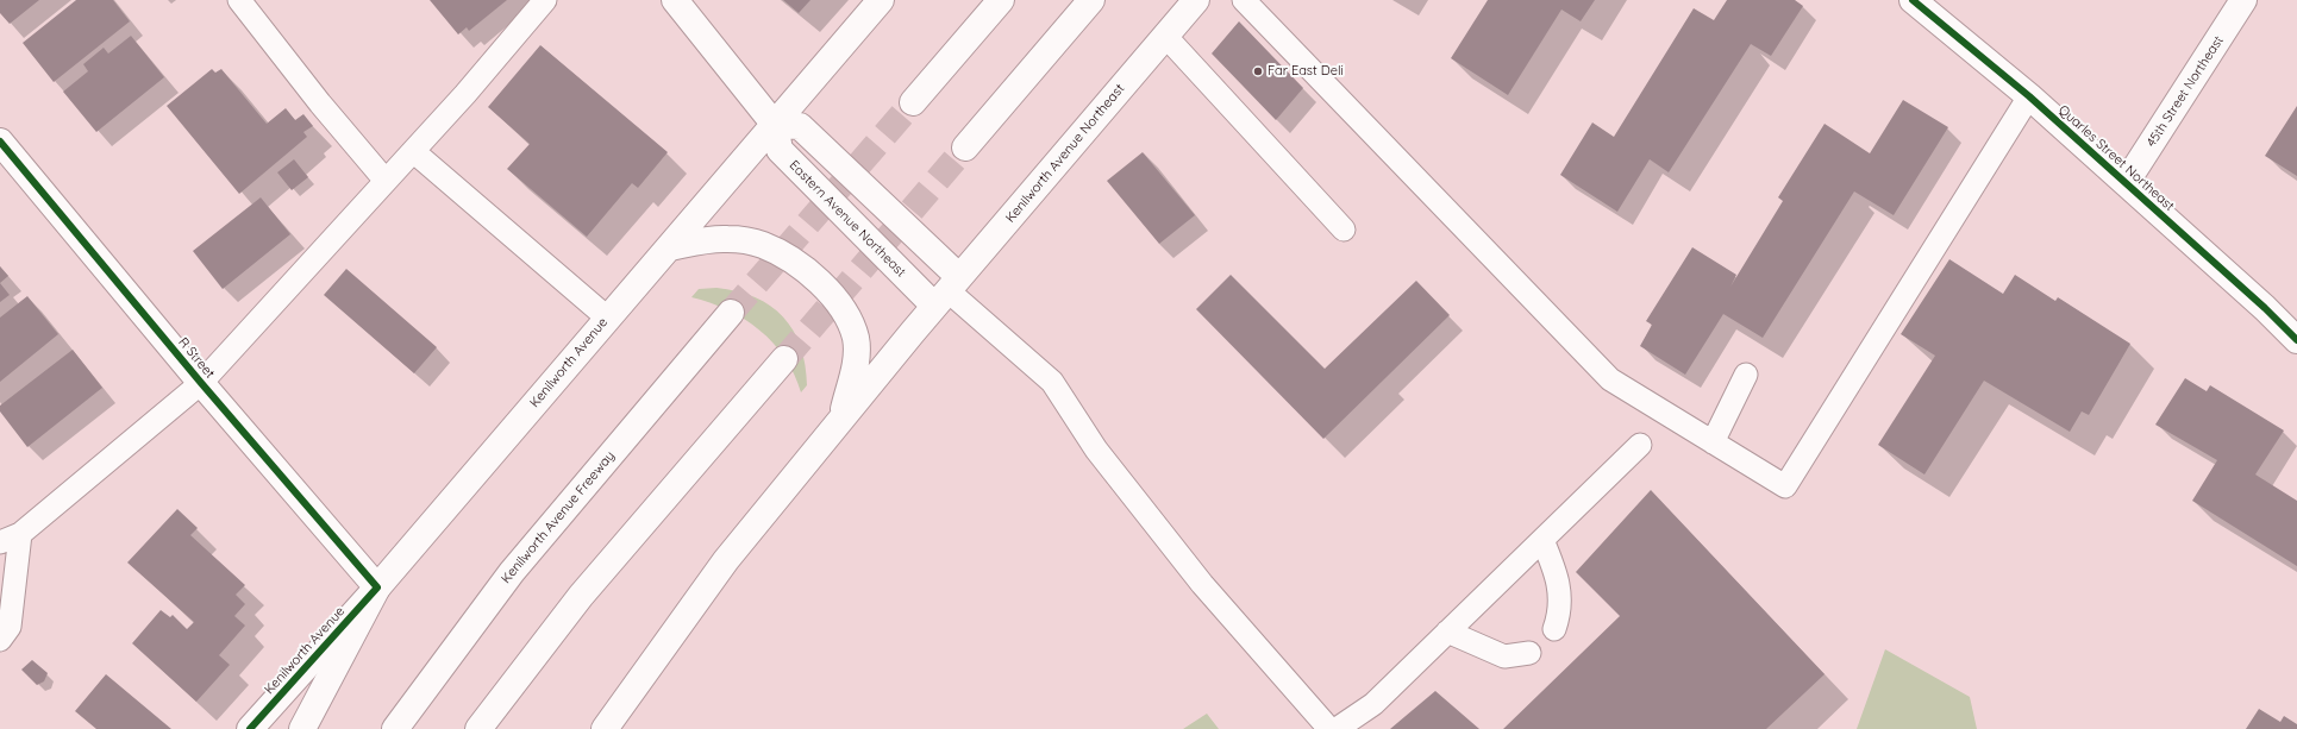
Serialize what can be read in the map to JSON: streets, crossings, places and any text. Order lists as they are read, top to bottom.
{
  "streets": {
    "main road": [
      "45th Street Northeast",
      "Kenilworth Avenue Northeast",
      "Quarles Street Northeast",
      "Eastern Avenue Northeast",
      "R Street",
      "Kenilworth Avenue",
      "Kenilworth Avenue Freeway"
    ]
  },
  "crossings": [
    ["45th Street Northeast", "Quarles Street Northeast"],
    ["Kenilworth Avenue Northeast", "Eastern Avenue Northeast"],
    ["Eastern Avenue Northeast", "Kenilworth Avenue"],
    ["R Street", "Kenilworth Avenue"]
  ],
  "places": ["Far East Deli"]
}
